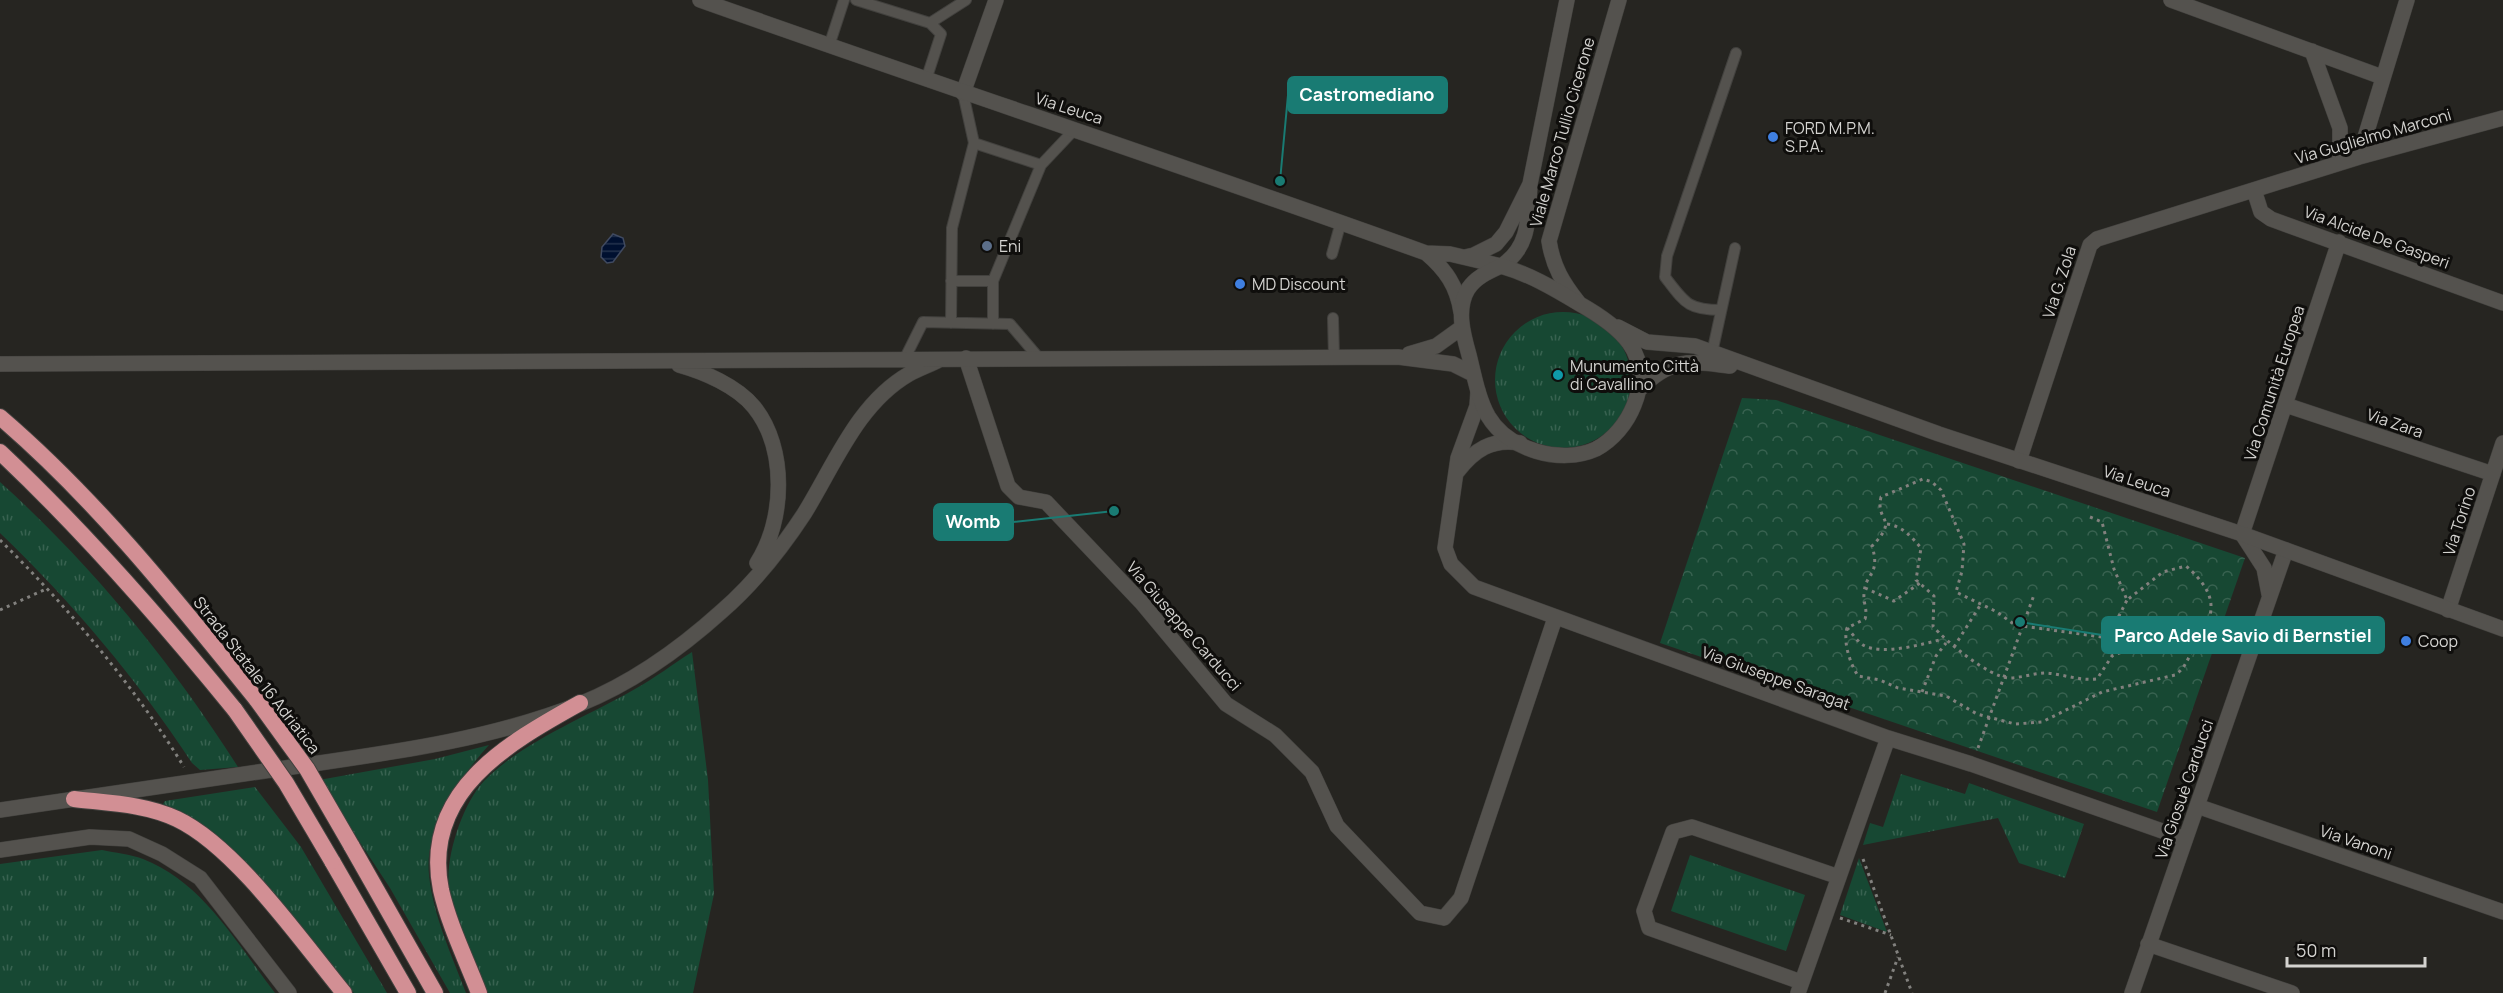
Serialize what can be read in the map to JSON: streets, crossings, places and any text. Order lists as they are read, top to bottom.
{
  "streets": {
    "highway": ["Strada Statale 16 Adriatica"],
    "street": [
      "Via Leuca",
      "Viale Marco Tullio Cicerone",
      "Via Guglielmo Marconi",
      "Via Alcide De Gasperi",
      "Via G. Zola",
      "Via Comunità Europea",
      "Via Zara",
      "Via Torino",
      "Via Giuseppe Carducci",
      "Via Giuseppe Saragat",
      "Via Giosuè Carducci",
      "Via Vanoni"
    ]
  },
  "crossings": [
    ["Via Leuca", "Viale Marco Tullio Cicerone"],
    ["Via Leuca", "Via G. Zola"],
    ["Via Leuca", "Via Comunità Europea"],
    ["Via Leuca", "Via Torino"],
    ["Via Leuca", "Via Giuseppe Saragat"],
    ["Via Leuca", "Via Giosuè Carducci"],
    ["Viale Marco Tullio Cicerone", "Via Giuseppe Saragat"],
    ["Via Guglielmo Marconi", "Via Alcide De Gasperi"],
    ["Via Guglielmo Marconi", "Via G. Zola"],
    ["Via Alcide De Gasperi", "Via G. Zola"],
    ["Via Alcide De Gasperi", "Via Comunità Europea"],
    ["Via Comunità Europea", "Via Zara"],
    ["Via Zara", "Via Torino"],
    ["Via Giuseppe Carducci", "Via Giuseppe Saragat"],
    ["Via Giuseppe Saragat", "Via Giosuè Carducci"],
    ["Via Giosuè Carducci", "Via Vanoni"]
  ],
  "places": [
    "FORD M.P.M. S.P.A.",
    "Castromediano",
    "Eni",
    "MD Discount",
    "Munumento Città di Cavallino",
    "Womb",
    "Parco Adele Savio di Bernstiel",
    "Coop"
  ],
  "scale_bar": "50 m"
}
